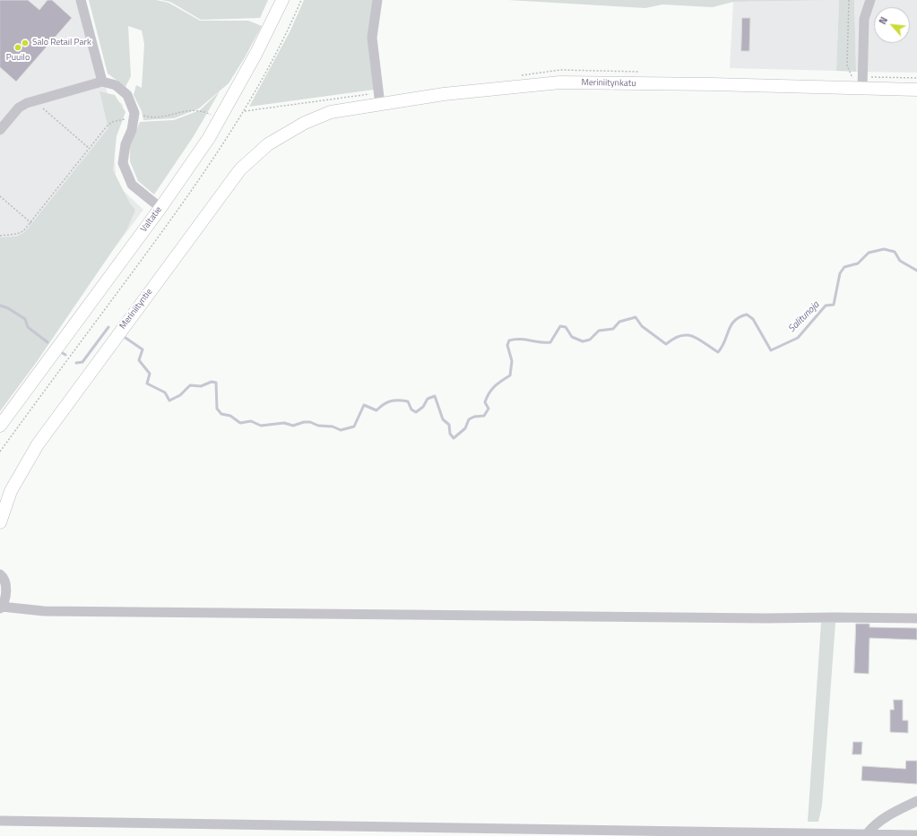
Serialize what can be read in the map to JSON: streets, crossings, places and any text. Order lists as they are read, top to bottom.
{
  "streets": {
    "main road": ["Meriniitynkatu", "Valtatie", "Meriniityntie"]
  },
  "crossings": [
    ["Meriniitynkatu", "Meriniityntie"]
  ],
  "water": ["Salitunoja"],
  "places": ["Salo Retail Park", "Puuilo"],
  "north": "top left"
}
